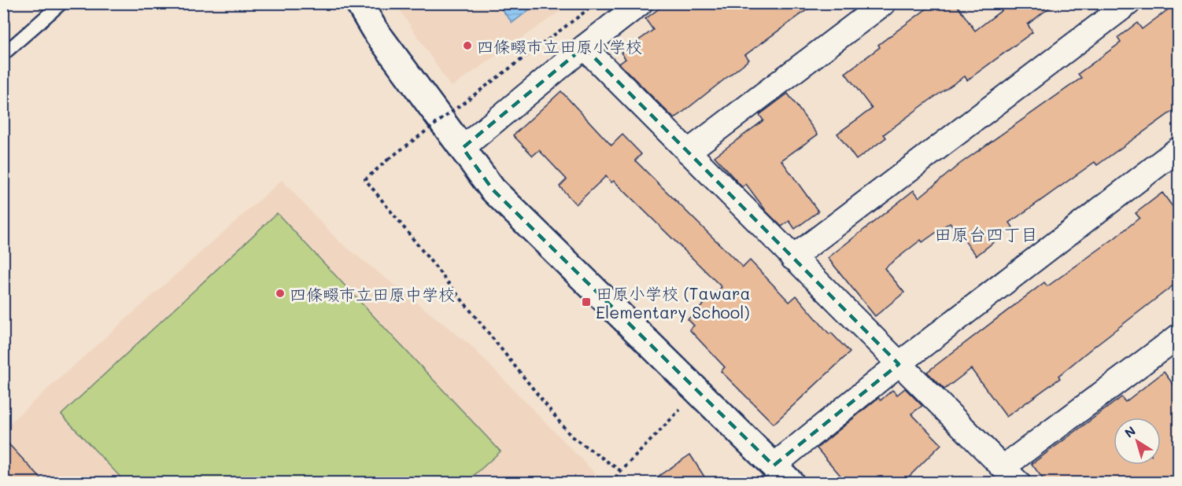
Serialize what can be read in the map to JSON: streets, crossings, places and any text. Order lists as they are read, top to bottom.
{
  "districts": ["田原台四丁目"],
  "places": {
    "other": ["四條畷市立田原小学校", "四條畷市立田原中学校"],
    "transit": ["田原小学校 (Tawara Elementary School)"]
  },
  "north": "top left"
}
